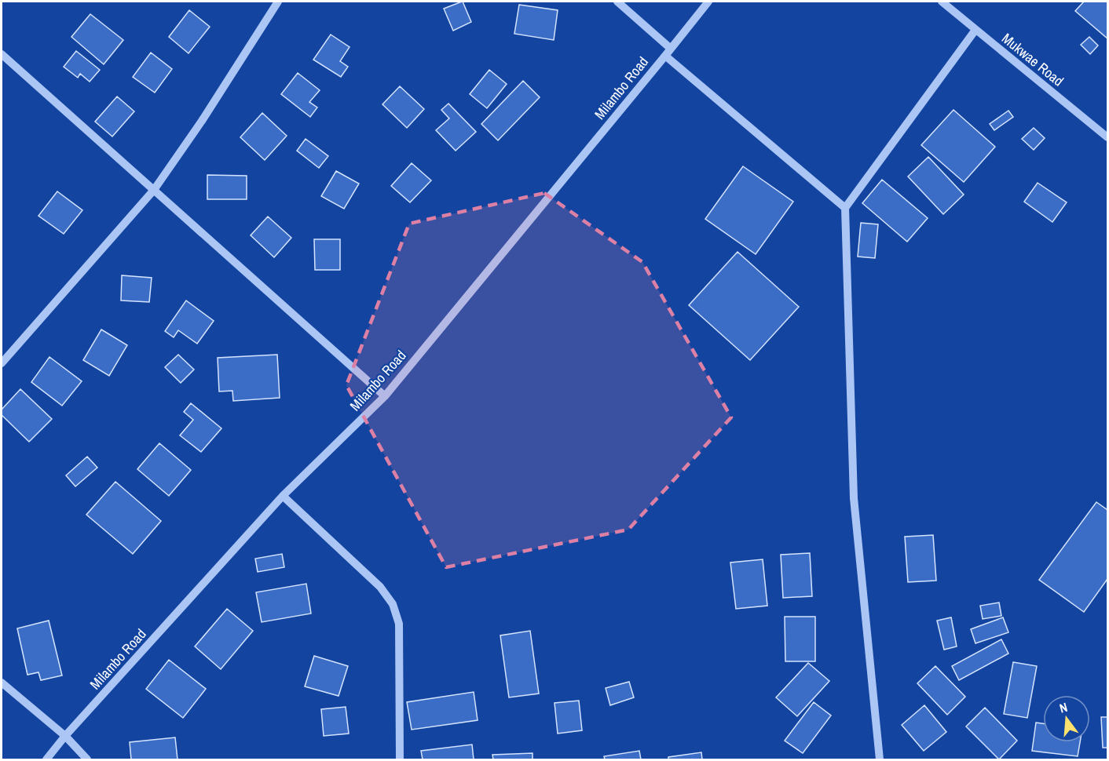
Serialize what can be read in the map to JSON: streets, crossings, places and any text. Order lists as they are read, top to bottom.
{
  "streets": {
    "street": ["Mukwae Road", "Milambo Road"]
  },
  "north": "top"
}
